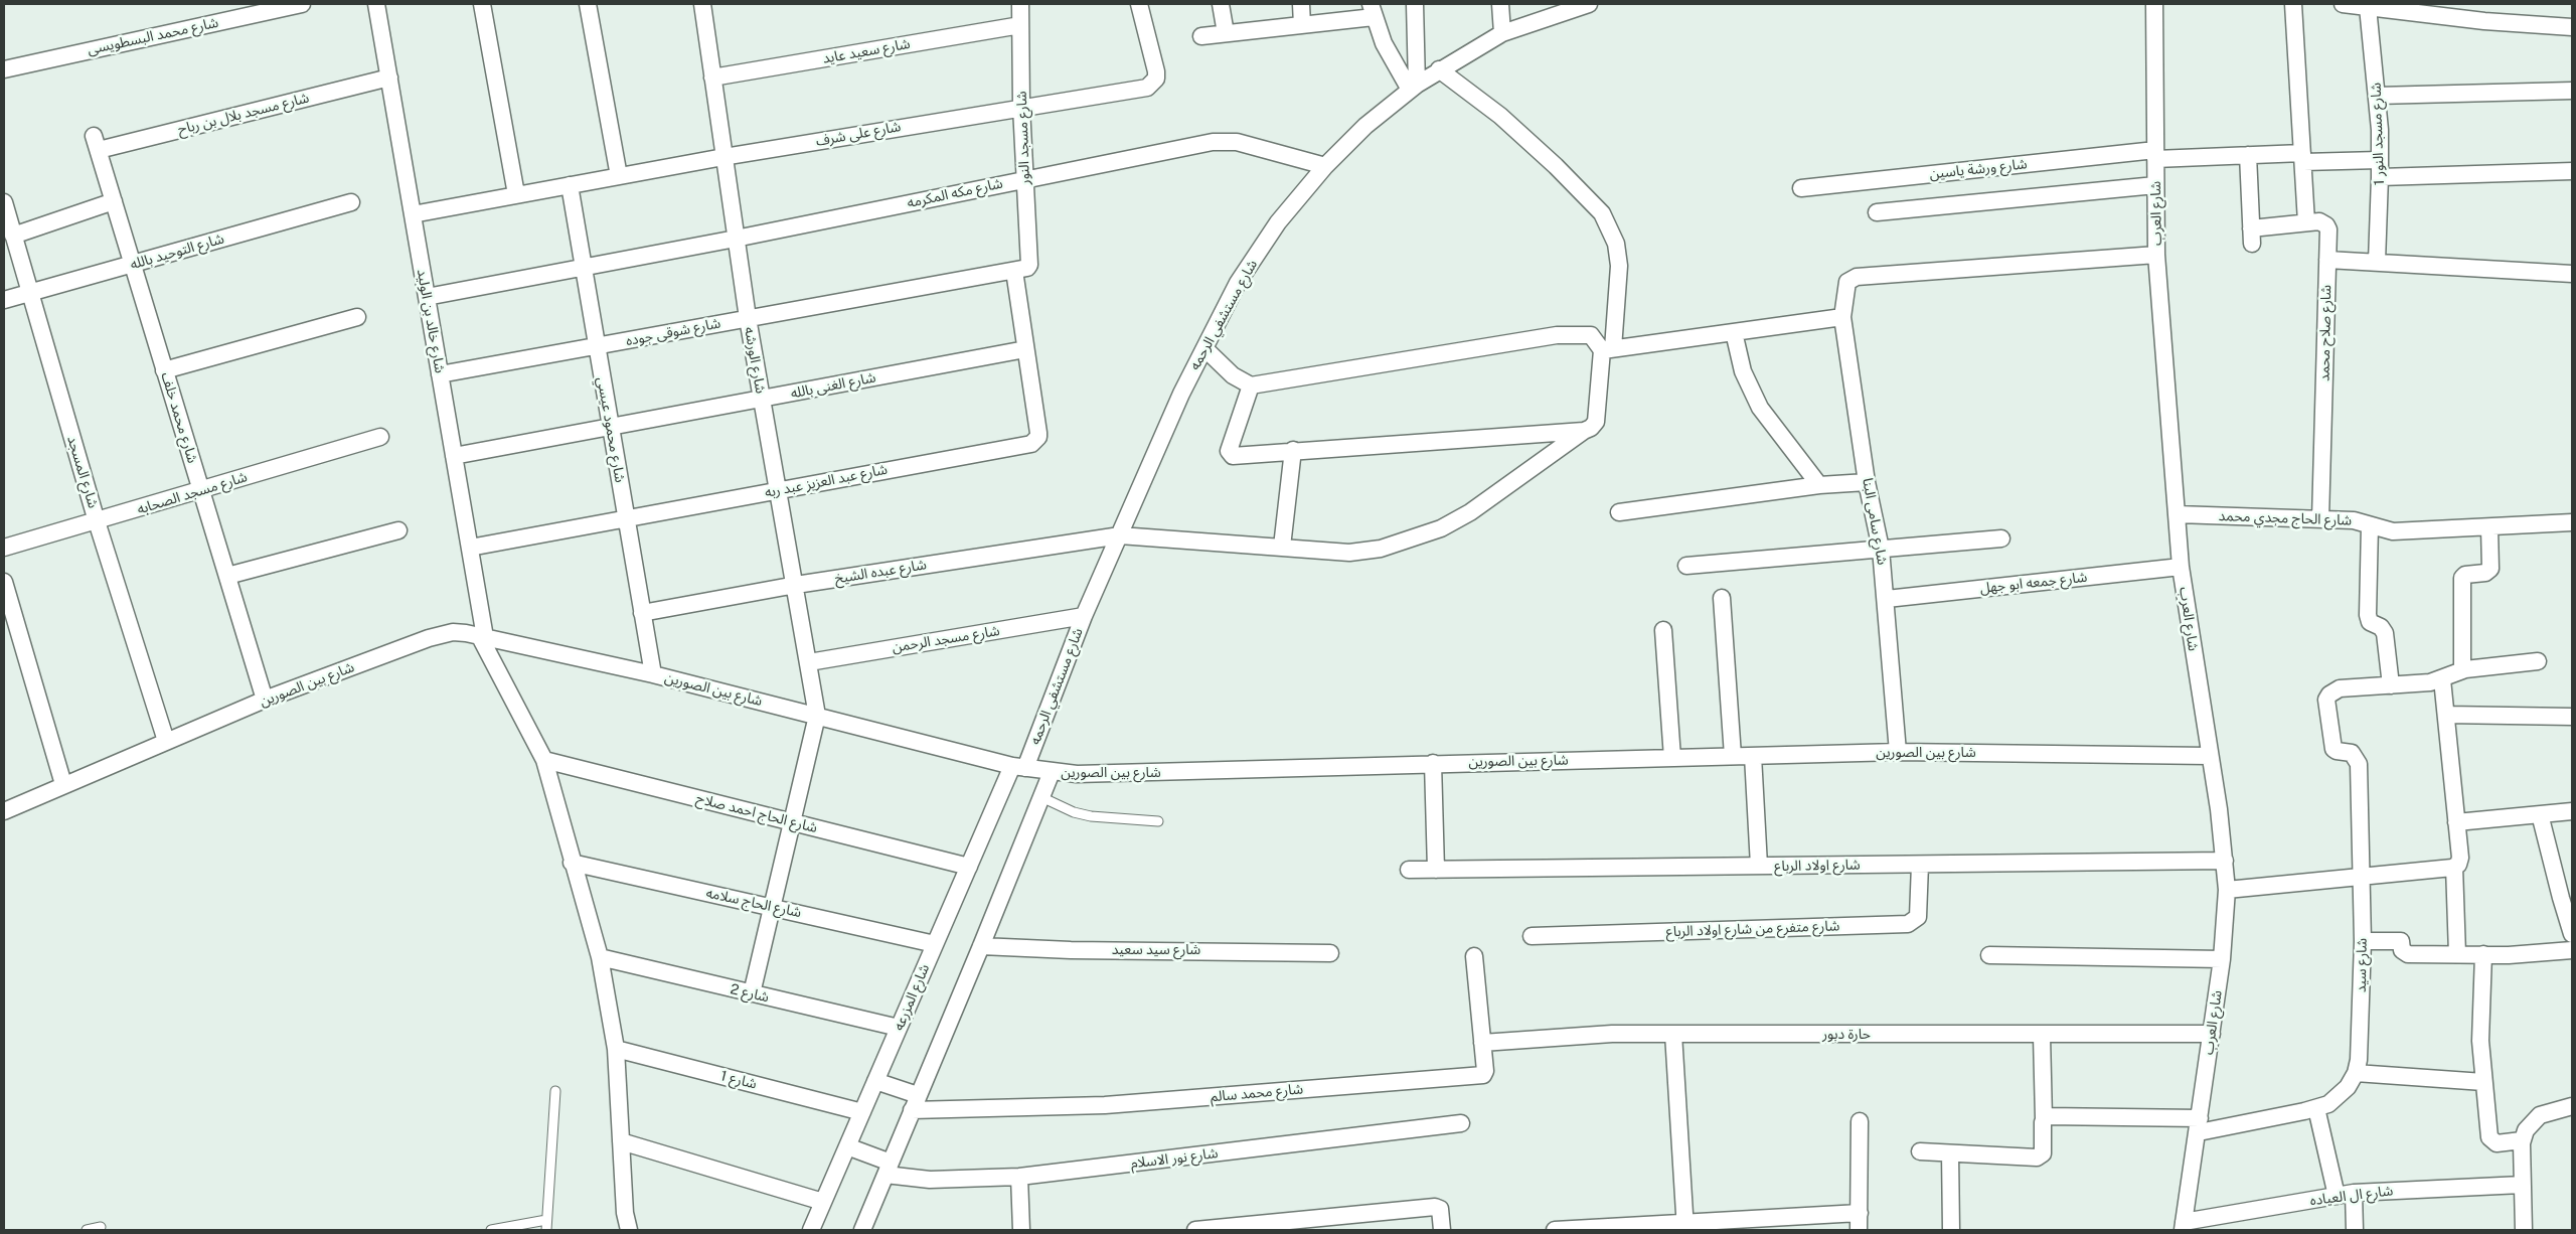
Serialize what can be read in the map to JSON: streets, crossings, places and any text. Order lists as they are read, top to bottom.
{
  "streets": {
    "street": [
      "شارع محمد البسطويسى",
      "شارع سعيد عايد",
      "شارع مسجد بلال بن رباح",
      "شارع على شرف",
      "شارع مسجد النور 1",
      "شارع مسجد النور",
      "شارع ورشة ياسين",
      "شارع مكه المكرمه",
      "شارع العرب",
      "شارع التوحيد بالله",
      "شارع مستشفي الرحمه",
      "شارع خالد بن الوليد",
      "شارع شوقى جوده",
      "شارع صلاح محمد",
      "شارع الورشه",
      "شارع الغنى بالله",
      "شارع محمد خلف",
      "شارع محمود عيسي",
      "شارع المسجد",
      "شارع عبد العزيز عبد ربه",
      "شارع مسجد الصحابه",
      "شارع الحاج مجدي محمد",
      "شارع سامى البنا",
      "شارع عبده الشيخ",
      "شارع جمعه ابو جهل",
      "شارع مسجد الرحمن",
      "شارع بين الصورين",
      "شارع الحاج احمد صلاح",
      "شارع اولاد الرباع",
      "شارع الحاج سلامه",
      "شارع متفرع من شارع اولاد الرباع",
      "شارع سيد سعيد",
      "شارع سيد",
      "شارع 2",
      "شارع المزرعه",
      "حارة دبور",
      "شارع 1",
      "شارع محمد سالم",
      "شارع نور الاسلام",
      "شارع ال العياده"
    ]
  },
  "crossings": [
    ["شارع سعيد عايد", "شارع مسجد النور"],
    ["شارع سعيد عايد", "شارع الورشه"],
    ["شارع مسجد بلال بن رباح", "شارع خالد بن الوليد"],
    ["شارع مسجد بلال بن رباح", "شارع محمد خلف"],
    ["شارع على شرف", "شارع مسجد النور"],
    ["شارع على شرف", "شارع خالد بن الوليد"],
    ["شارع على شرف", "شارع الورشه"],
    ["شارع على شرف", "شارع محمود عيسي"],
    ["شارع مسجد النور 1", "شارع ورشة ياسين"],
    ["شارع مسجد النور", "شارع مكه المكرمه"],
    ["شارع مسجد النور", "شارع شوقى جوده"],
    ["شارع مسجد النور", "شارع الغنى بالله"],
    ["شارع مسجد النور", "شارع عبد العزيز عبد ربه"],
    ["شارع ورشة ياسين", "شارع العرب"],
    ["شارع ورشة ياسين", "شارع صلاح محمد"],
    ["شارع مكه المكرمه", "شارع مستشفي الرحمه"],
    ["شارع مكه المكرمه", "شارع خالد بن الوليد"],
    ["شارع مكه المكرمه", "شارع الورشه"],
    ["شارع مكه المكرمه", "شارع محمود عيسي"],
    ["شارع العرب", "شارع الحاج مجدي محمد"],
    ["شارع العرب", "شارع سامى البنا"],
    ["شارع العرب", "شارع جمعه ابو جهل"],
    ["شارع العرب", "شارع بين الصورين"],
    ["شارع العرب", "شارع اولاد الرباع"],
    ["شارع العرب", "شارع سيد"],
    ["شارع العرب", "حارة دبور"],
    ["شارع العرب", "شارع ال العياده"],
    ["شارع التوحيد بالله", "شارع محمد خلف"],
    ["شارع التوحيد بالله", "شارع المسجد"],
    ["شارع مستشفي الرحمه", "شارع عبده الشيخ"],
    ["شارع مستشفي الرحمه", "شارع مسجد الرحمن"],
    ["شارع مستشفي الرحمه", "شارع بين الصورين"],
    ["شارع مستشفي الرحمه", "شارع المزرعه"],
    ["شارع خالد بن الوليد", "شارع شوقى جوده"],
    ["شارع خالد بن الوليد", "شارع الغنى بالله"],
    ["شارع خالد بن الوليد", "شارع عبد العزيز عبد ربه"],
    ["شارع خالد بن الوليد", "شارع بين الصورين"],
    ["شارع خالد بن الوليد", "شارع الحاج احمد صلاح"],
    ["شارع خالد بن الوليد", "شارع الحاج سلامه"],
    ["شارع خالد بن الوليد", "شارع 2"],
    ["شارع خالد بن الوليد", "شارع 1"],
    ["شارع شوقى جوده", "شارع الورشه"],
    ["شارع شوقى جوده", "شارع محمود عيسي"],
    ["شارع صلاح محمد", "شارع الحاج مجدي محمد"],
    ["شارع الورشه", "شارع الغنى بالله"],
    ["شارع الورشه", "شارع عبد العزيز عبد ربه"],
    ["شارع الورشه", "شارع عبده الشيخ"],
    ["شارع الورشه", "شارع مسجد الرحمن"],
    ["شارع الورشه", "شارع بين الصورين"],
    ["شارع الغنى بالله", "شارع محمود عيسي"],
    ["شارع محمد خلف", "شارع مسجد الصحابه"],
    ["شارع محمد خلف", "شارع بين الصورين"],
    ["شارع محمود عيسي", "شارع عبد العزيز عبد ربه"],
    ["شارع محمود عيسي", "شارع عبده الشيخ"],
    ["شارع محمود عيسي", "شارع بين الصورين"],
    ["شارع المسجد", "شارع مسجد الصحابه"],
    ["شارع المسجد", "شارع بين الصورين"],
    ["شارع سامى البنا", "شارع جمعه ابو جهل"],
    ["شارع سامى البنا", "شارع بين الصورين"],
    ["شارع بين الصورين", "شارع المزرعه"],
    ["شارع الحاج احمد صلاح", "شارع المزرعه"],
    ["شارع اولاد الرباع", "شارع متفرع من شارع اولاد الرباع"],
    ["شارع الحاج سلامه", "شارع المزرعه"],
    ["شارع 2", "شارع المزرعه"],
    ["شارع المزرعه", "شارع 1"],
    ["شارع المزرعه", "شارع نور الاسلام"],
    ["حارة دبور", "شارع محمد سالم"]
  ]
}
